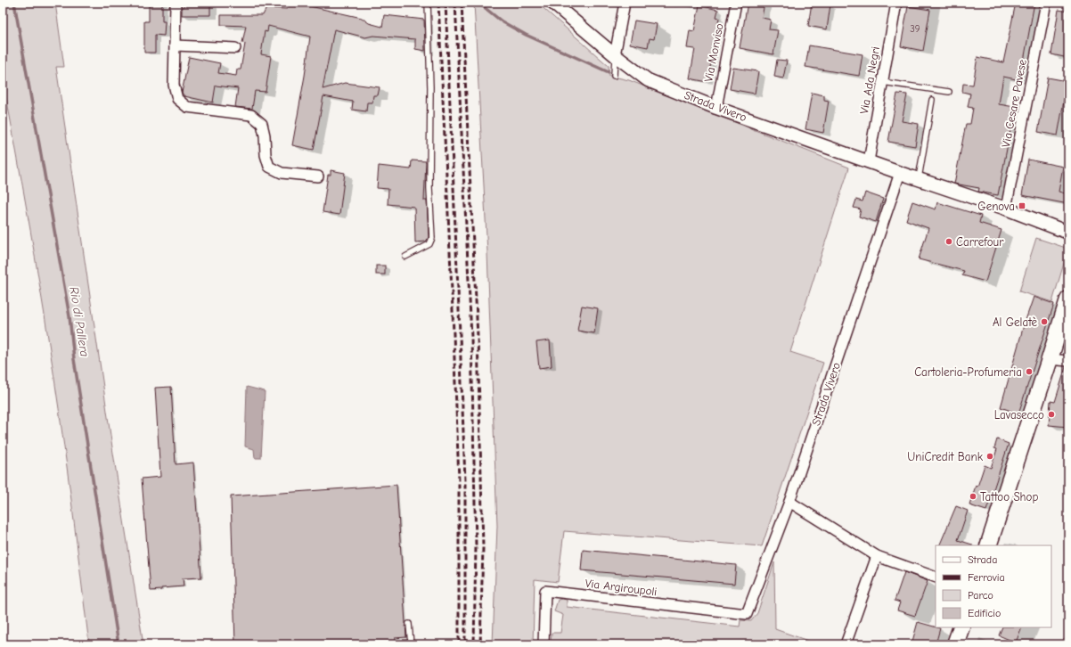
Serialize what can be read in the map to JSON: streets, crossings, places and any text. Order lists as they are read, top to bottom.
{
  "streets": {
    "street": [
      "Via Monviso",
      "Via Ada Negri",
      "Via Cesare Pavese",
      "Strada Vivero",
      "Via Argiroupoli"
    ]
  },
  "crossings": [
    ["Via Monviso", "Strada Vivero"],
    ["Via Ada Negri", "Strada Vivero"],
    ["Via Cesare Pavese", "Strada Vivero"],
    ["Strada Vivero", "Via Argiroupoli"]
  ],
  "water": ["Rio di Pallera"],
  "places": {
    "transit": ["Genova"],
    "other": [
      "Carrefour",
      "Al Gelatè",
      "Cartoleria-Profumeria",
      "Lavasecco",
      "UniCredit Bank",
      "Tattoo Shop"
    ]
  },
  "house_numbers": ["39"],
  "legend": [
    "Strada",
    "Ferrovia",
    "Parco",
    "Edificio"
  ]
}
